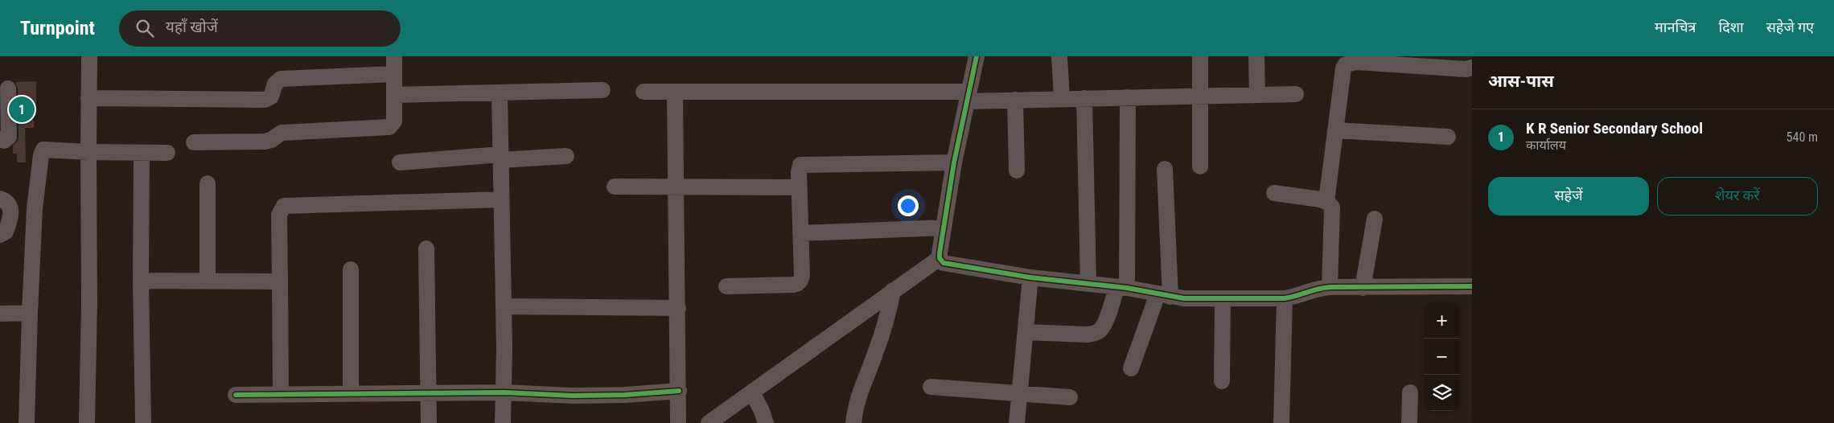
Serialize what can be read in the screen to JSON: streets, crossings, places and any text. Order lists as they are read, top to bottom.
{
  "page": {
    "header": "Turnpoint",
    "search": "यहाँ खोजें",
    "nav": ["मानचित्र", "दिशा", "सहेजे गए"],
    "heading": "आस-पास",
    "pins": "1",
    "list": [
      {
        "mark": "1",
        "name": "K R Senior Secondary School",
        "note": "कार्यालय",
        "value": "540 m"
      }
    ],
    "buttons": ["सहेजें", "शेयर करें"],
    "map_buttons": ["+", "−"]
  }
}
